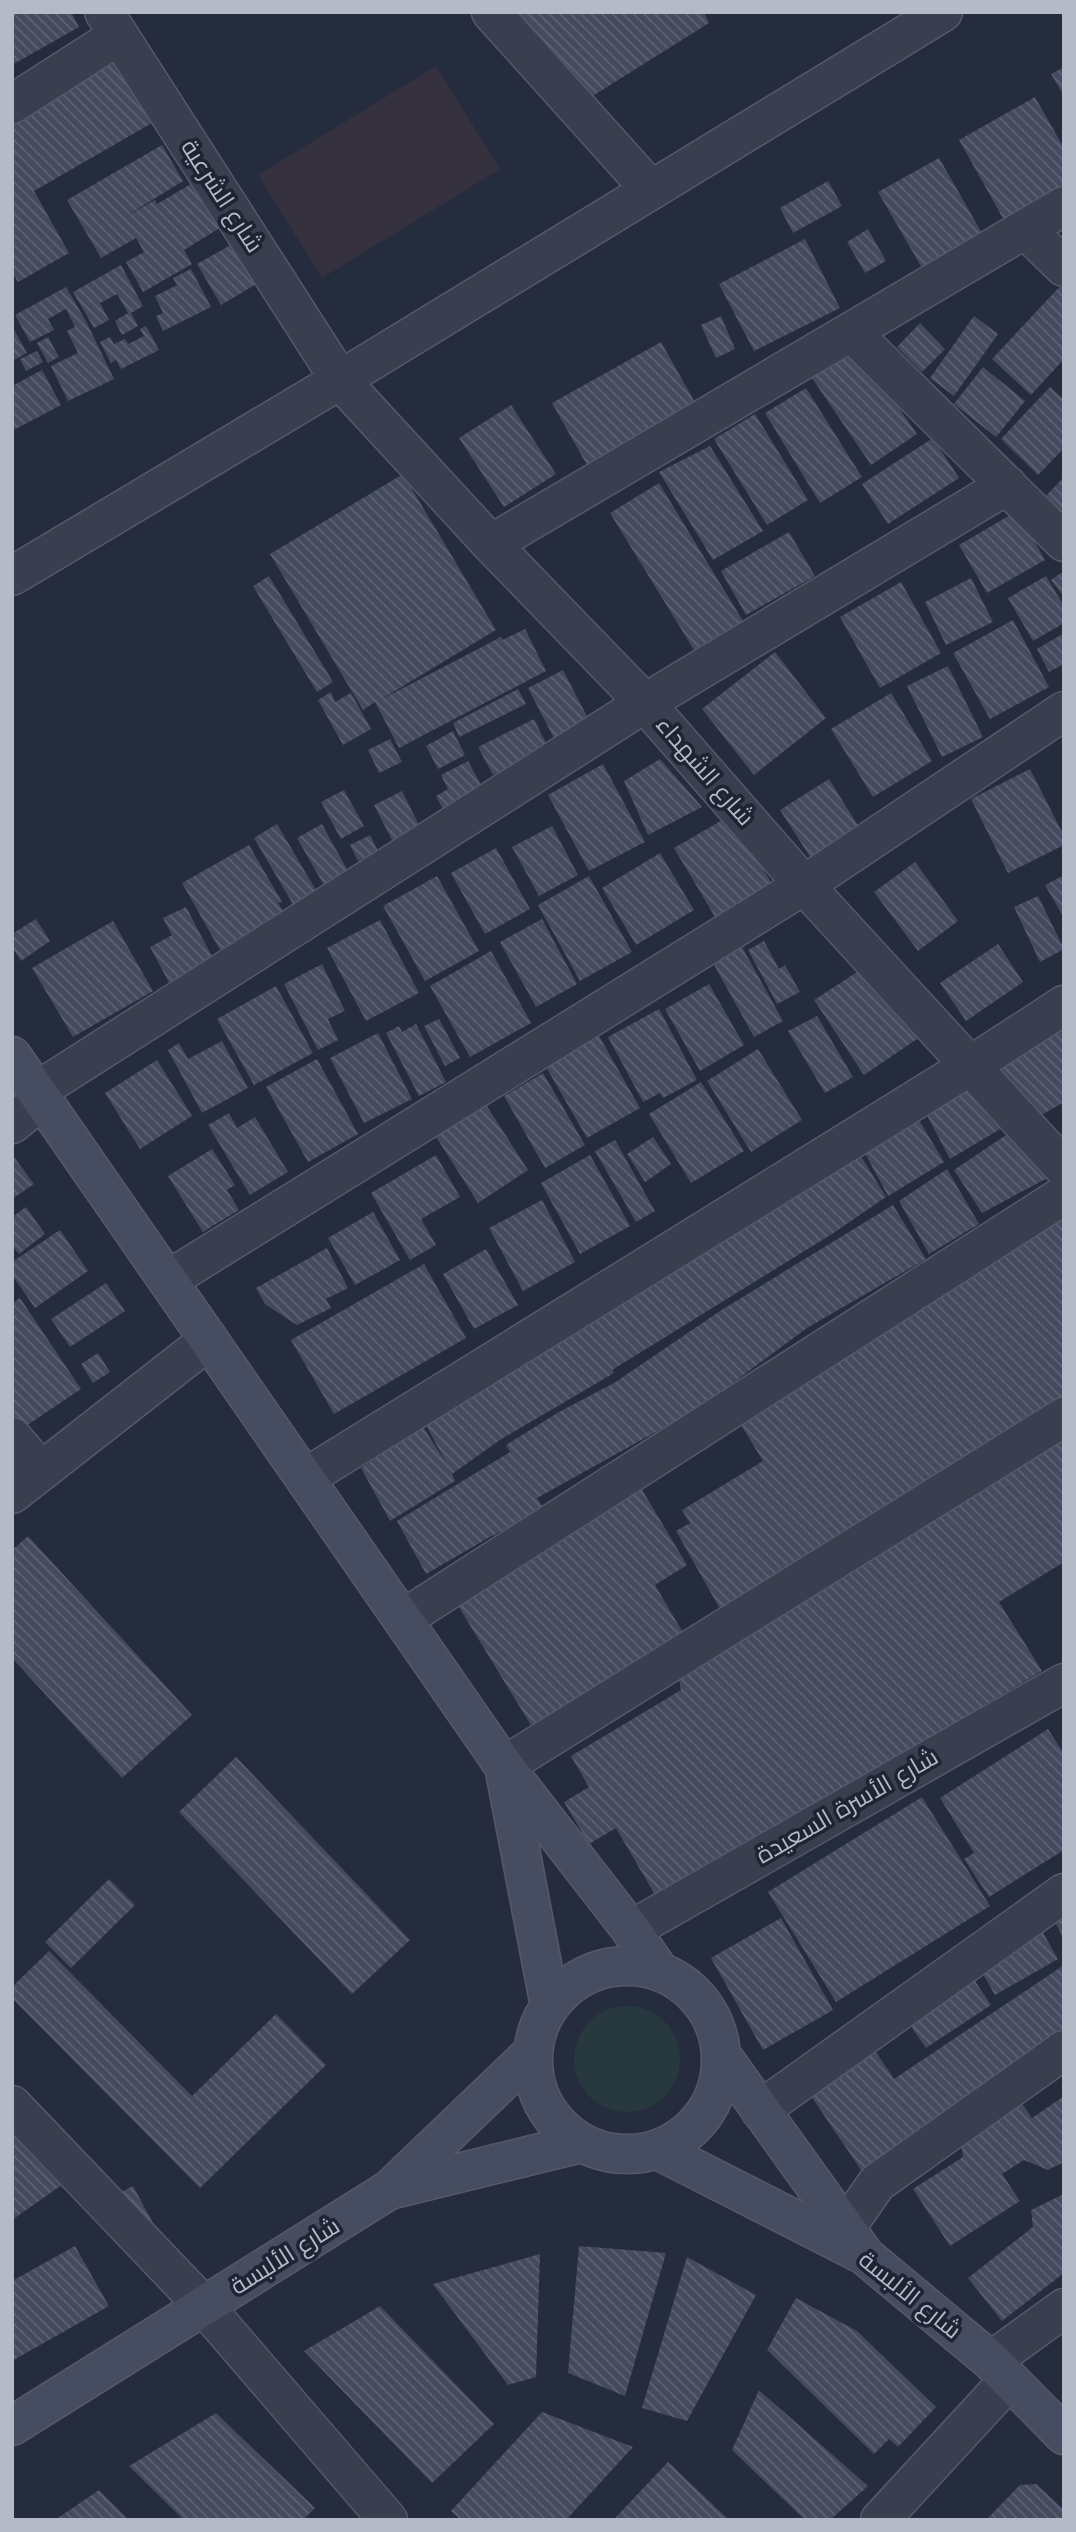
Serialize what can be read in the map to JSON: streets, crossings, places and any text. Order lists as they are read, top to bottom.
{
  "streets": {
    "main road": ["شارع الألبسة"],
    "street": ["شارع الشرعية", "شارع الشهداء", "شارع الأسرة السعيدة"]
  },
  "crossings": [
    ["شارع الشرعية", "شارع الشهداء"]
  ]
}
